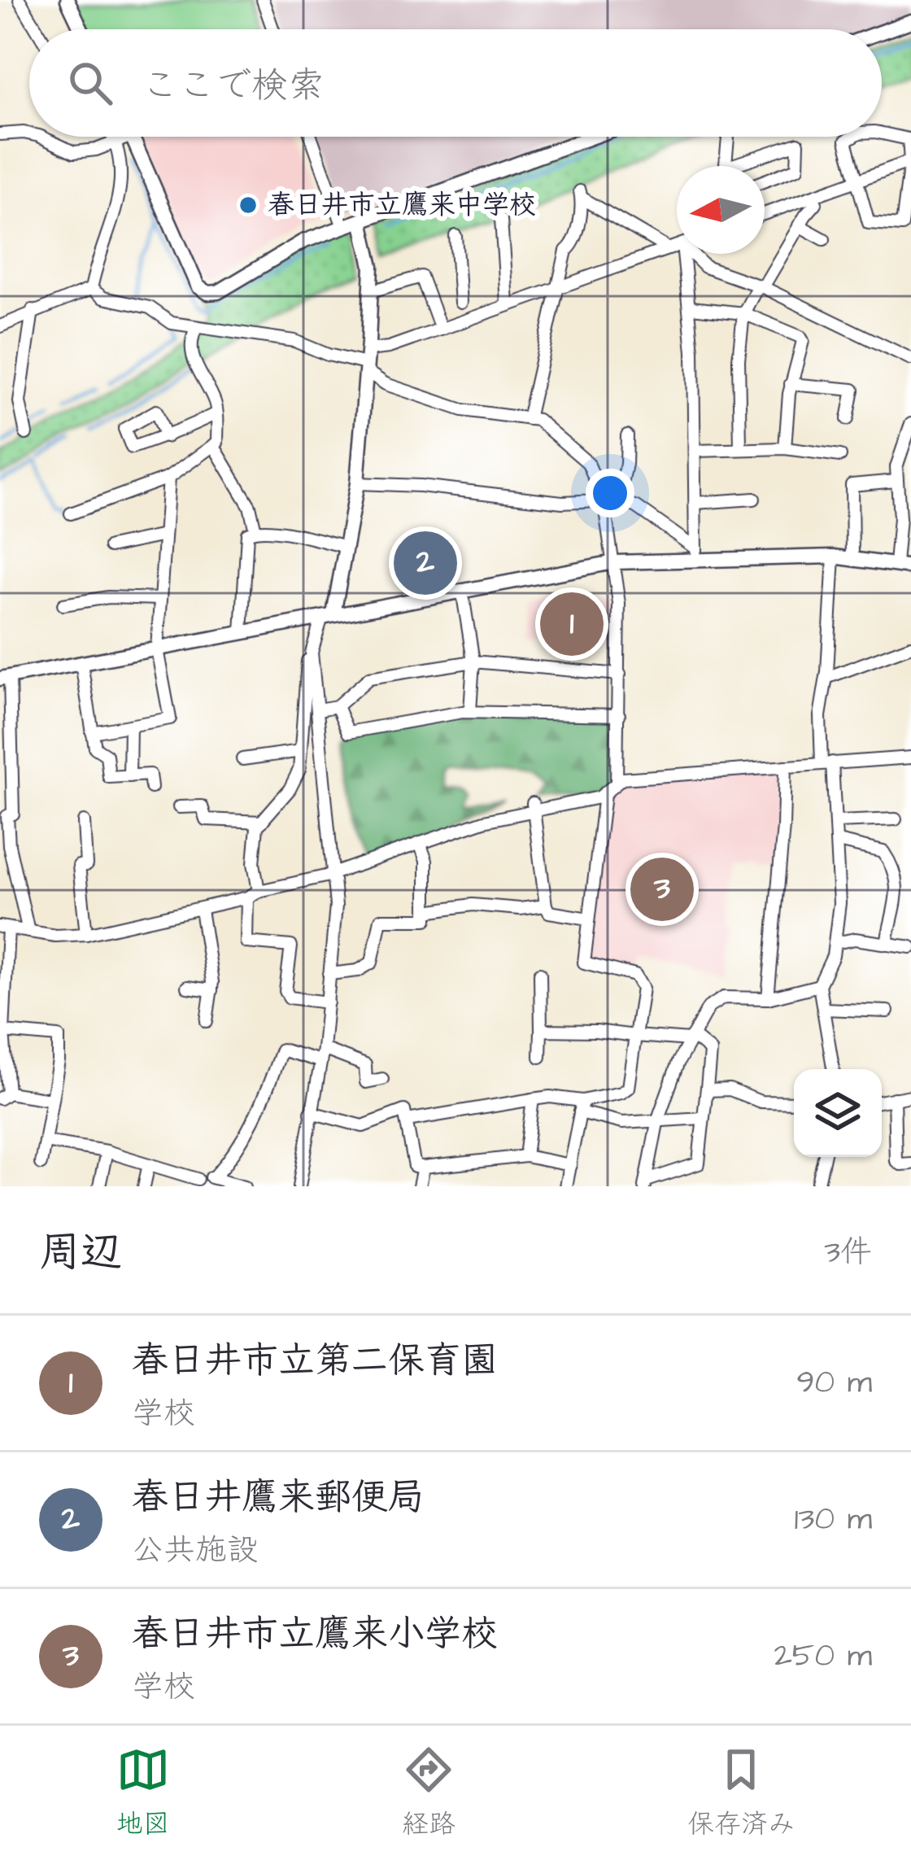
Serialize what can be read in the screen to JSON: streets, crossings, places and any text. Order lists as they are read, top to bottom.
{
  "places": ["春日井市立鷹来中学校"],
  "north": "left",
  "page": {
    "search": "ここで検索",
    "pins": ["2", "1", "3"],
    "heading": ["周辺", "3件"],
    "list": [
      {
        "mark": "1",
        "name": "春日井市立第二保育園",
        "note": "学校",
        "value": "90 m"
      },
      {
        "mark": "2",
        "name": "春日井鷹来郵便局",
        "note": "公共施設",
        "value": "130 m"
      },
      {
        "mark": "3",
        "name": "春日井市立鷹来小学校",
        "note": "学校",
        "value": "250 m"
      }
    ],
    "nav": ["地図", "経路", "保存済み"]
  }
}
